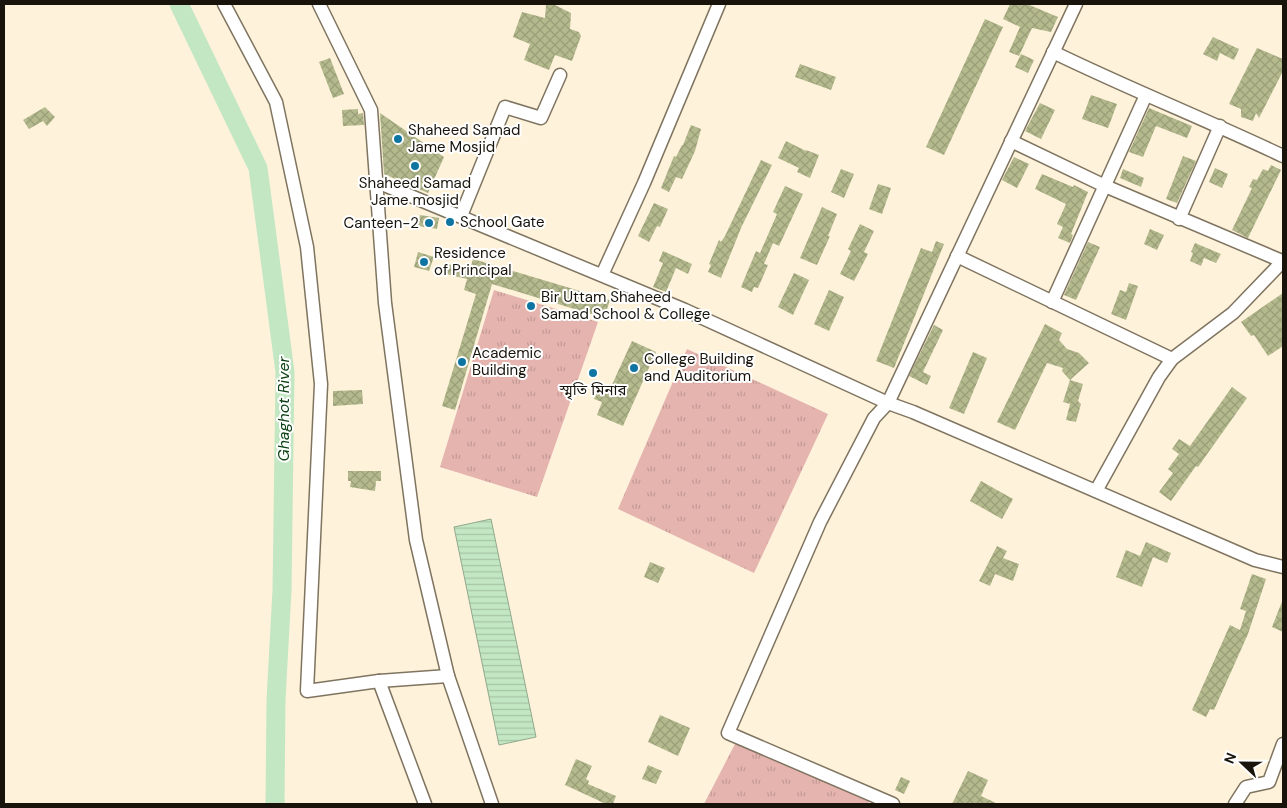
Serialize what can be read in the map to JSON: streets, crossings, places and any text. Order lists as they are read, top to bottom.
{
  "water": ["Ghaghot River"],
  "places": [
    "Shaheed Samad Jame Mosjid",
    "Shaheed Samad Jame mosjid",
    "School Gate",
    "Canteen-2",
    "Residence of Principal",
    "Bir Uttam Shaheed Samad School & College",
    "Academic Building",
    "College Building and Auditorium",
    "স্মৃতি মিনার"
  ],
  "north": "left"
}
